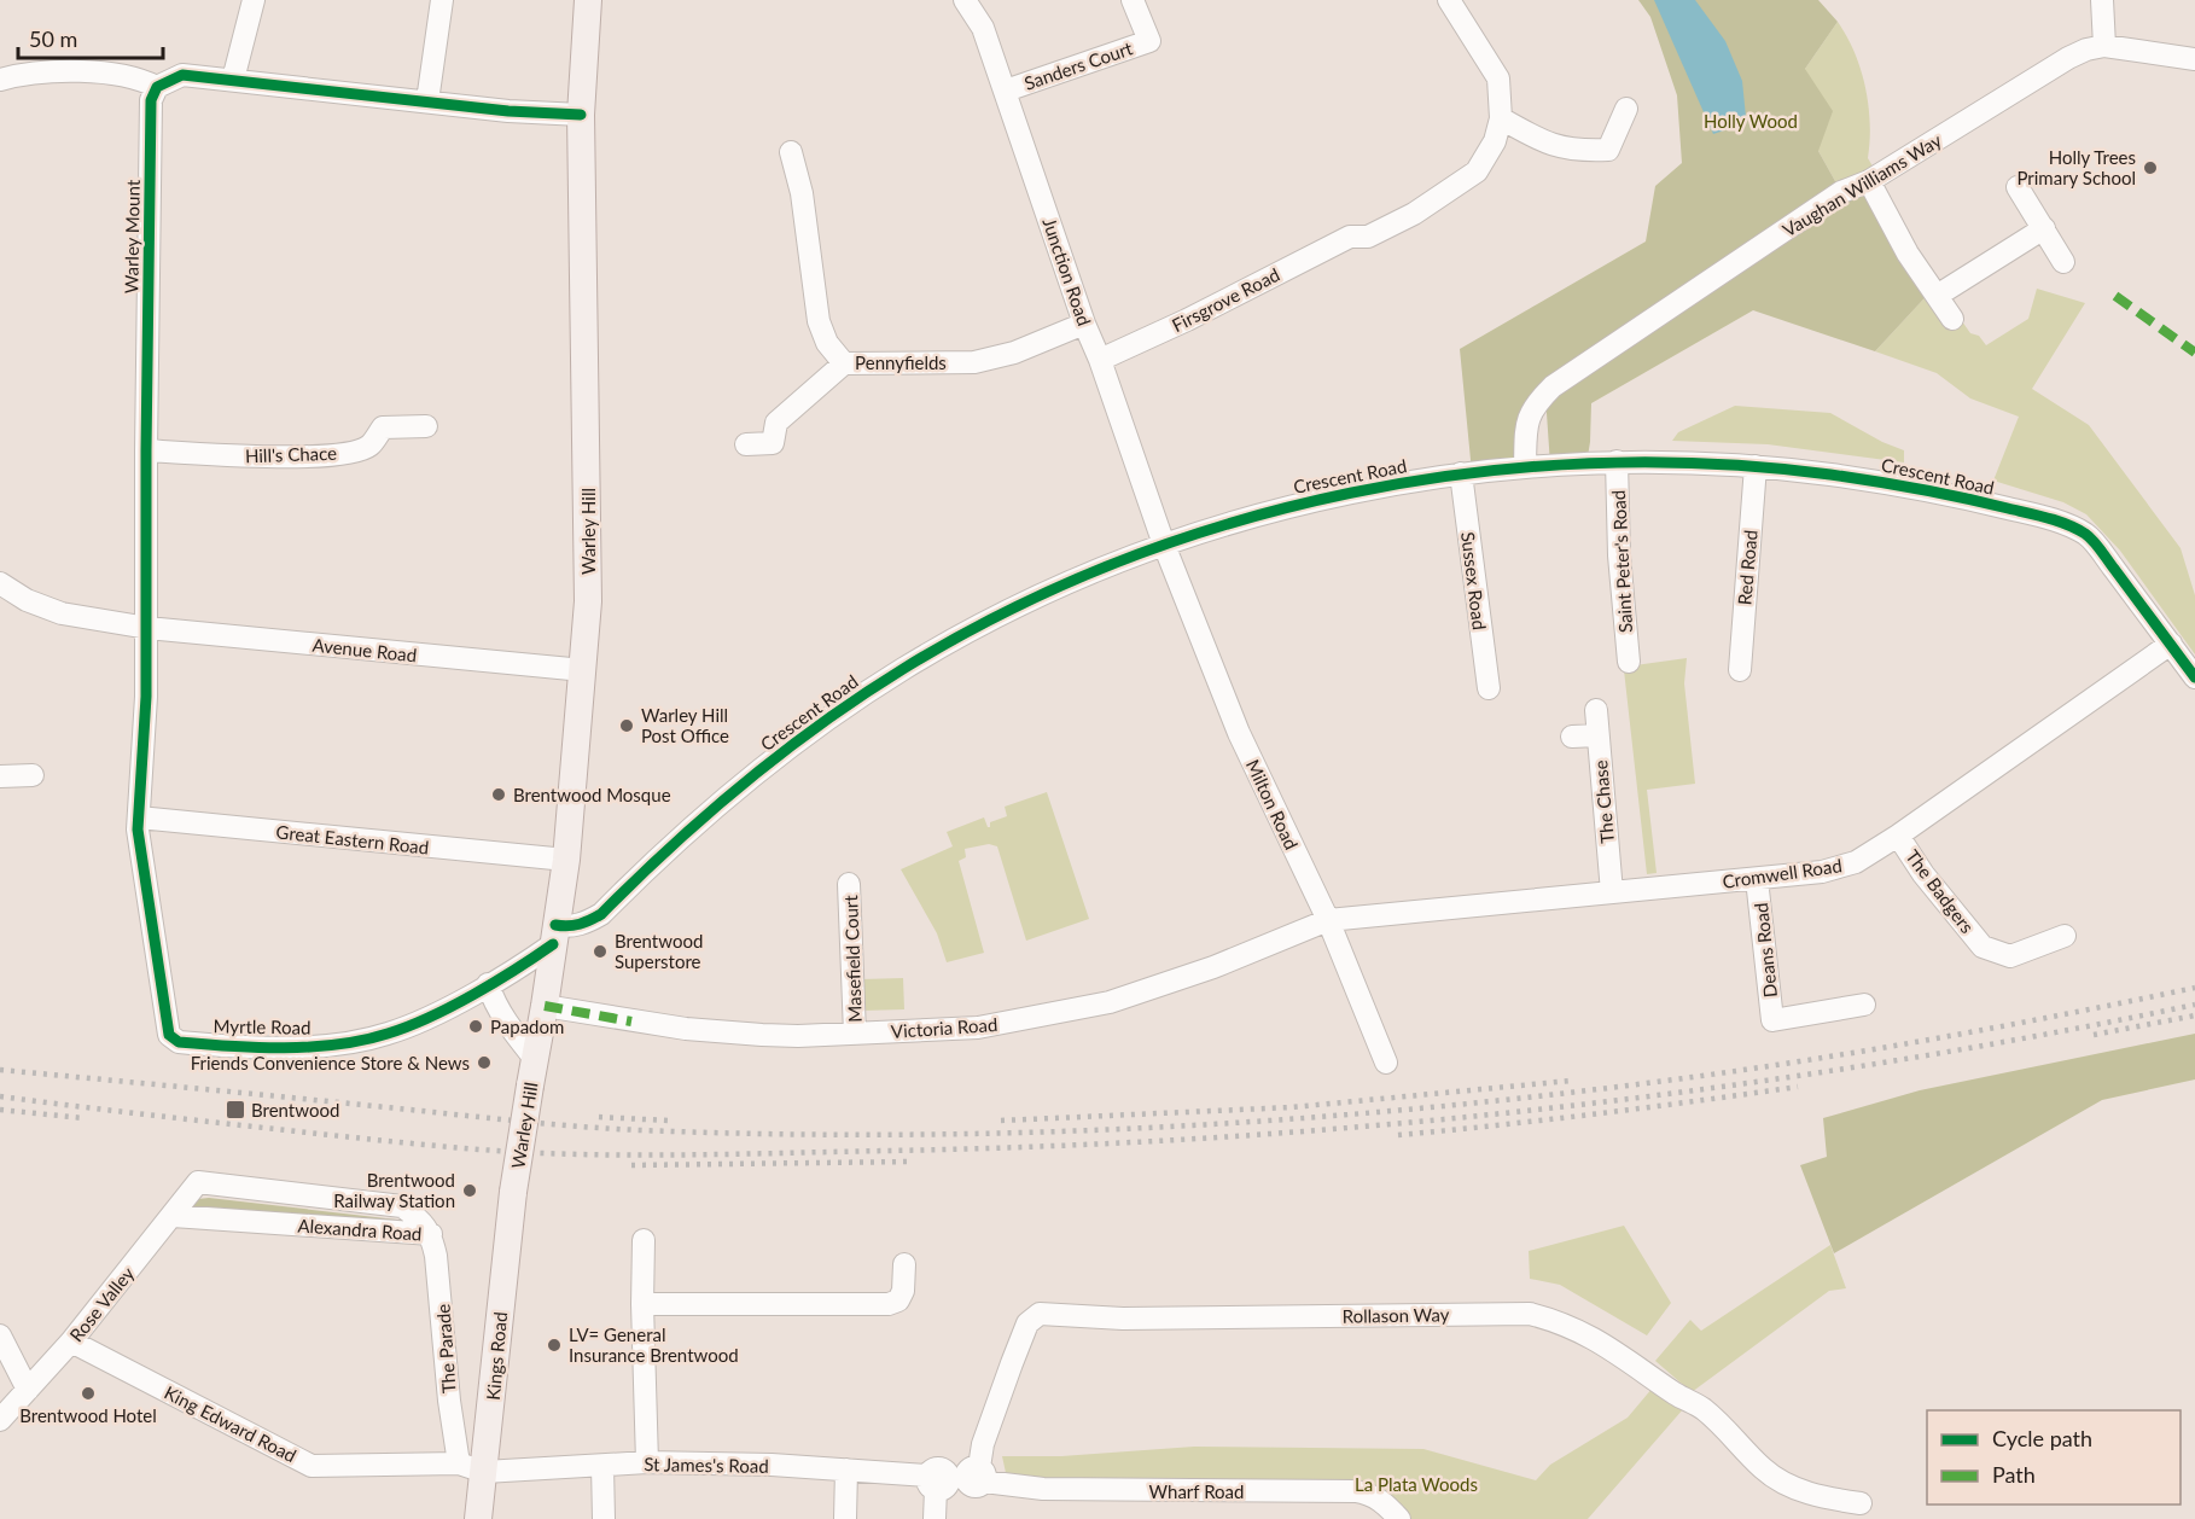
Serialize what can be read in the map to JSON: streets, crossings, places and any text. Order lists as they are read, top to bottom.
{
  "streets": {
    "main road": ["Warley Hill", "Kings Road"],
    "street": [
      "Sanders Court",
      "Vaughan Williams Way",
      "Warley Mount",
      "Junction Road",
      "Firsgrove Road",
      "Pennyfields",
      "Hill's Chace",
      "Crescent Road",
      "Saint Peter's Road",
      "Red Road",
      "Sussex Road",
      "Avenue Road",
      "The Chase",
      "Milton Road",
      "Great Eastern Road",
      "Cromwell Road",
      "The Badgers",
      "Deans Road",
      "Masefield Court",
      "Myrtle Road",
      "Victoria Road",
      "Alexandra Road",
      "Rose Valley",
      "Rollason Way",
      "The Parade",
      "King Edward Road",
      "St James's Road",
      "Wharf Road"
    ]
  },
  "crossings": [
    ["Sanders Court", "Junction Road"],
    ["Vaughan Williams Way", "Crescent Road"],
    ["Warley Mount", "Hill's Chace"],
    ["Warley Mount", "Avenue Road"],
    ["Warley Mount", "Great Eastern Road"],
    ["Warley Mount", "Myrtle Road"],
    ["Junction Road", "Firsgrove Road"],
    ["Junction Road", "Pennyfields"],
    ["Junction Road", "Crescent Road"],
    ["Junction Road", "Milton Road"],
    ["Crescent Road", "Warley Hill"],
    ["Crescent Road", "Saint Peter's Road"],
    ["Crescent Road", "Red Road"],
    ["Crescent Road", "Sussex Road"],
    ["Crescent Road", "Milton Road"],
    ["Crescent Road", "Cromwell Road"],
    ["Crescent Road", "Myrtle Road"],
    ["Warley Hill", "Avenue Road"],
    ["Warley Hill", "Great Eastern Road"],
    ["Warley Hill", "Myrtle Road"],
    ["Warley Hill", "Victoria Road"],
    ["Warley Hill", "Kings Road"],
    ["The Chase", "Cromwell Road"],
    ["Milton Road", "Cromwell Road"],
    ["Milton Road", "Victoria Road"],
    ["Great Eastern Road", "Myrtle Road"],
    ["Cromwell Road", "The Badgers"],
    ["Cromwell Road", "Deans Road"],
    ["Cromwell Road", "Victoria Road"],
    ["Masefield Court", "Victoria Road"],
    ["Alexandra Road", "Rose Valley"],
    ["Alexandra Road", "The Parade"],
    ["Rose Valley", "King Edward Road"],
    ["Rollason Way", "St James's Road"],
    ["Rollason Way", "Wharf Road"],
    ["The Parade", "Kings Road"],
    ["The Parade", "King Edward Road"],
    ["The Parade", "St James's Road"],
    ["Kings Road", "King Edward Road"],
    ["Kings Road", "St James's Road"],
    ["King Edward Road", "St James's Road"],
    ["St James's Road", "Wharf Road"]
  ],
  "parks": ["Holly Wood", "La Plata Woods"],
  "places": {
    "other": [
      "Holly Trees Primary School",
      "Warley Hill Post Office",
      "Brentwood Mosque",
      "Brentwood Superstore",
      "Papadom",
      "Friends Convenience Store & News",
      "Brentwood Railway Station",
      "LV= General Insurance Brentwood",
      "Brentwood Hotel"
    ],
    "transit": ["Brentwood"]
  },
  "legend": ["Cycle path", "Path"],
  "scale_bar": "50 m"
}
